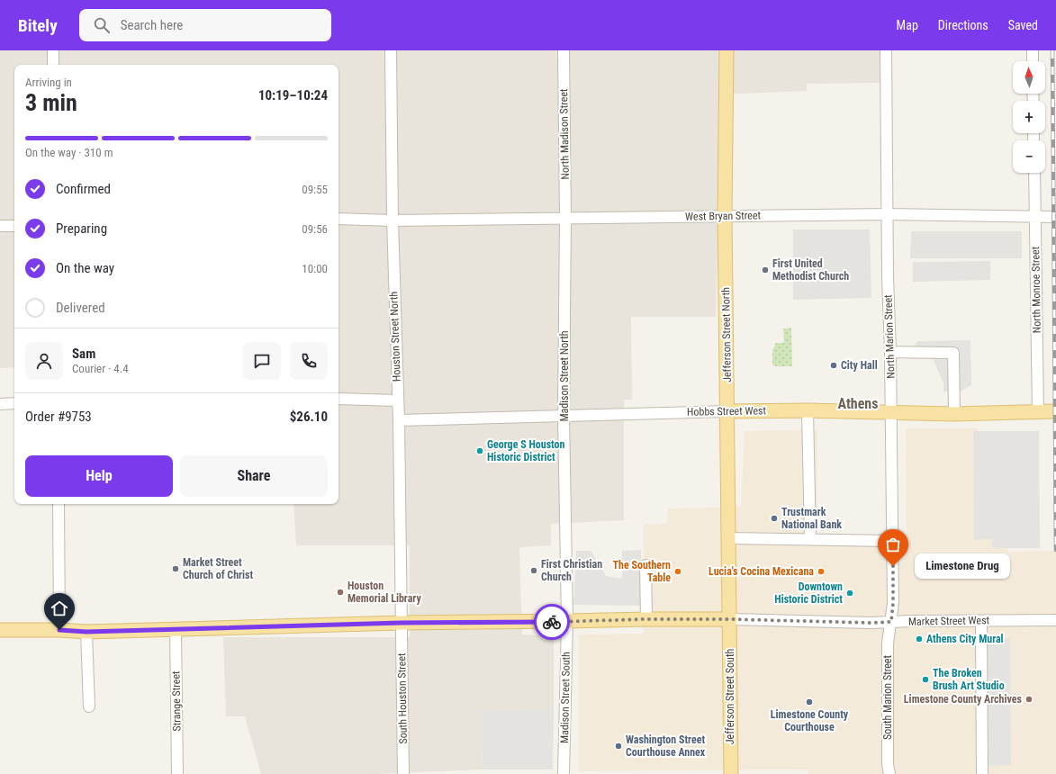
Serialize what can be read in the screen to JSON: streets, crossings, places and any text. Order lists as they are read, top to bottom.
{
  "streets": {
    "main road": [
      "Jefferson Street North",
      "Hobbs Street West",
      "Market Street West",
      "Jefferson Street South"
    ],
    "street": [
      "North Madison Street",
      "West Bryan Street",
      "North Monroe Street",
      "Houston Street North",
      "North Marion Street",
      "Madison Street North",
      "Madison Street South",
      "South Marion Street",
      "South Houston Street",
      "Strange Street"
    ]
  },
  "crossings": [
    ["North Madison Street", "West Bryan Street"],
    ["North Madison Street", "Madison Street North"],
    ["West Bryan Street", "North Monroe Street"],
    ["West Bryan Street", "Jefferson Street North"],
    ["West Bryan Street", "Houston Street North"],
    ["West Bryan Street", "North Marion Street"],
    ["West Bryan Street", "Madison Street North"],
    ["North Monroe Street", "Hobbs Street West"],
    ["Jefferson Street North", "Hobbs Street West"],
    ["Jefferson Street North", "Market Street West"],
    ["Jefferson Street North", "Jefferson Street South"],
    ["Houston Street North", "Hobbs Street West"],
    ["Houston Street North", "Market Street West"],
    ["Houston Street North", "South Houston Street"],
    ["North Marion Street", "Hobbs Street West"],
    ["North Marion Street", "Market Street West"],
    ["North Marion Street", "South Marion Street"],
    ["Madison Street North", "Hobbs Street West"],
    ["Madison Street North", "Market Street West"],
    ["Madison Street North", "Madison Street South"],
    ["Market Street West", "Jefferson Street South"],
    ["Market Street West", "Madison Street South"],
    ["Market Street West", "South Marion Street"],
    ["Market Street West", "South Houston Street"],
    ["Market Street West", "Strange Street"]
  ],
  "districts": ["Athens"],
  "places": [
    "First United Methodist Church",
    "City Hall",
    "George S Houston Historic District",
    "Trustmark National Bank",
    "Limestone Drug",
    "Market Street Church of Christ",
    "First Christian Church",
    "The Southern Table",
    "Lucia's Cocina Mexicana",
    "Houston Memorial Library",
    "Downtown Historic District",
    "Athens City Mural",
    "The Broken Brush Art Studio",
    "Limestone County Archives",
    "Limestone County Courthouse",
    "Washington Street Courthouse Annex"
  ],
  "north": "top",
  "page": {
    "header": "Bitely",
    "search": "Search here",
    "nav": ["Map", "Directions", "Saved"],
    "map_buttons": ["+", "−"],
    "heading": ["3 min", "Arriving in", "10:19–10:24"],
    "panel": [
      "Sam",
      "Courier · 4.4",
      "Order #9753",
      "$26.10"
    ],
    "bar": "On the way · 310 m",
    "list": [
      ["Confirmed", "09:55"],
      ["Preparing", "09:56"],
      ["On the way", "10:00"],
      "Delivered"
    ],
    "buttons": ["Help", "Share"],
    "bubble": "Limestone Drug"
  }
}
